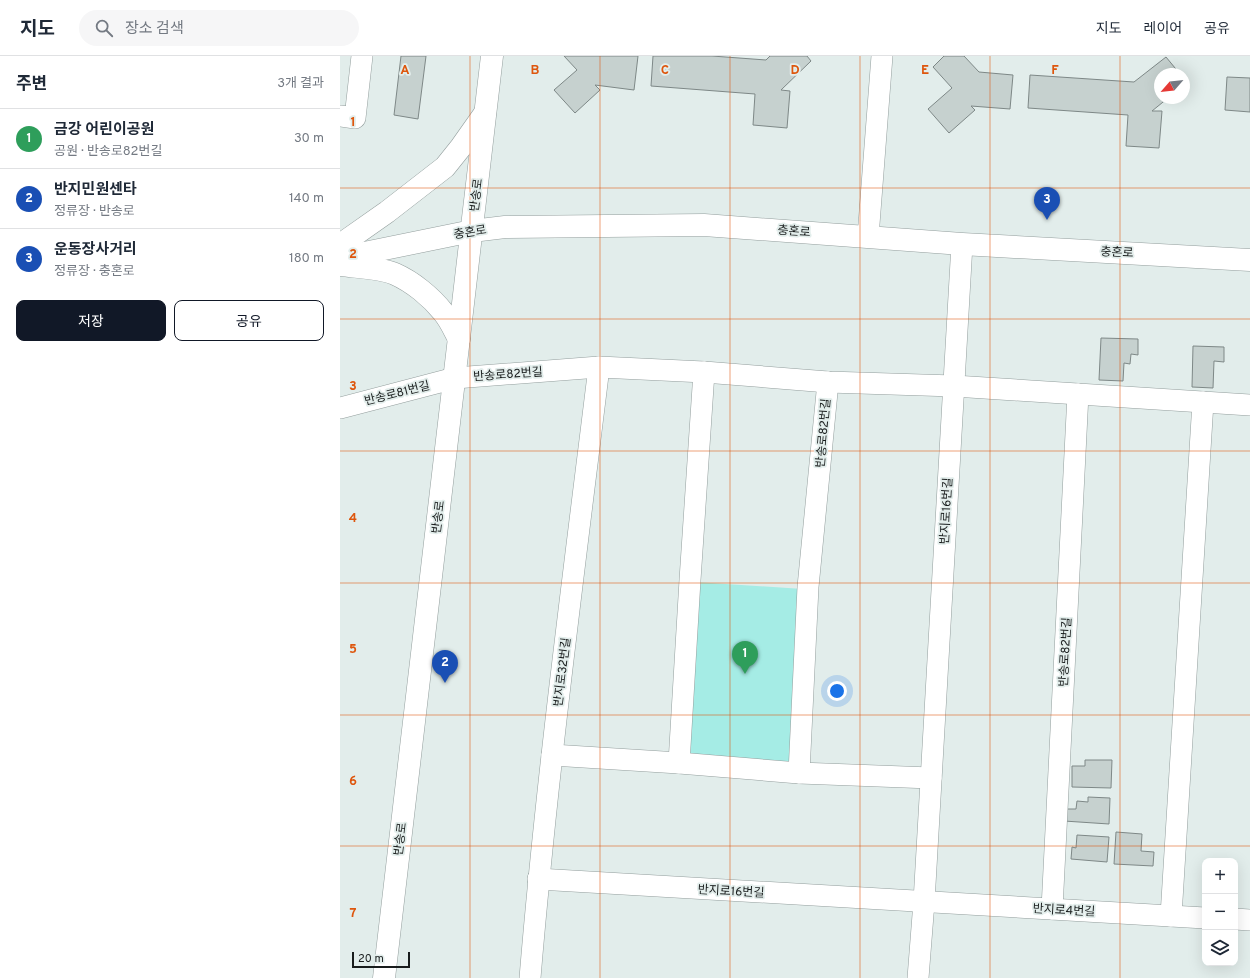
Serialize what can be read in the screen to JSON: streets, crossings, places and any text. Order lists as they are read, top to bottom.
{
  "streets": {
    "main road": ["반송로", "충혼로"],
    "street": [
      "반송로82번길",
      "반송로81번길",
      "반지로16번길",
      "반지로32번길",
      "반지로4번길"
    ]
  },
  "crossings": [
    ["반송로", "충혼로"],
    ["반송로", "반송로82번길"],
    ["반송로", "반송로81번길"],
    ["충혼로", "반지로16번길"],
    ["반송로82번길", "반송로81번길"],
    ["반송로82번길", "반지로16번길"],
    ["반송로82번길", "반지로32번길"],
    ["반송로82번길", "반지로4번길"],
    ["반지로16번길", "반지로32번길"],
    ["반지로16번길", "반지로4번길"]
  ],
  "scale_bar": "20 m",
  "north": "bottom left",
  "page": {
    "header": "지도",
    "search": "장소 검색",
    "nav": ["지도", "레이어", "공유"],
    "heading": ["주변", "3개 결과"],
    "list": [
      {
        "mark": "1",
        "name": "금강 어린이공원",
        "note": "공원 · 반송로82번길",
        "value": "30 m"
      },
      {
        "mark": "2",
        "name": "반지민원센타",
        "note": "정류장 · 반송로",
        "value": "140 m"
      },
      {
        "mark": "3",
        "name": "운동장사거리",
        "note": "정류장 · 충혼로",
        "value": "180 m"
      }
    ],
    "pins": ["3", "1", "2"],
    "buttons": ["저장", "공유"],
    "map_buttons": ["+", "−"],
    "scale": "20 m"
  },
  "grid": {
    "columns": [
      "A",
      "B",
      "C",
      "D",
      "E",
      "F"
    ],
    "rows": [
      "1",
      "2",
      "3",
      "4",
      "5",
      "6",
      "7"
    ]
  }
}
